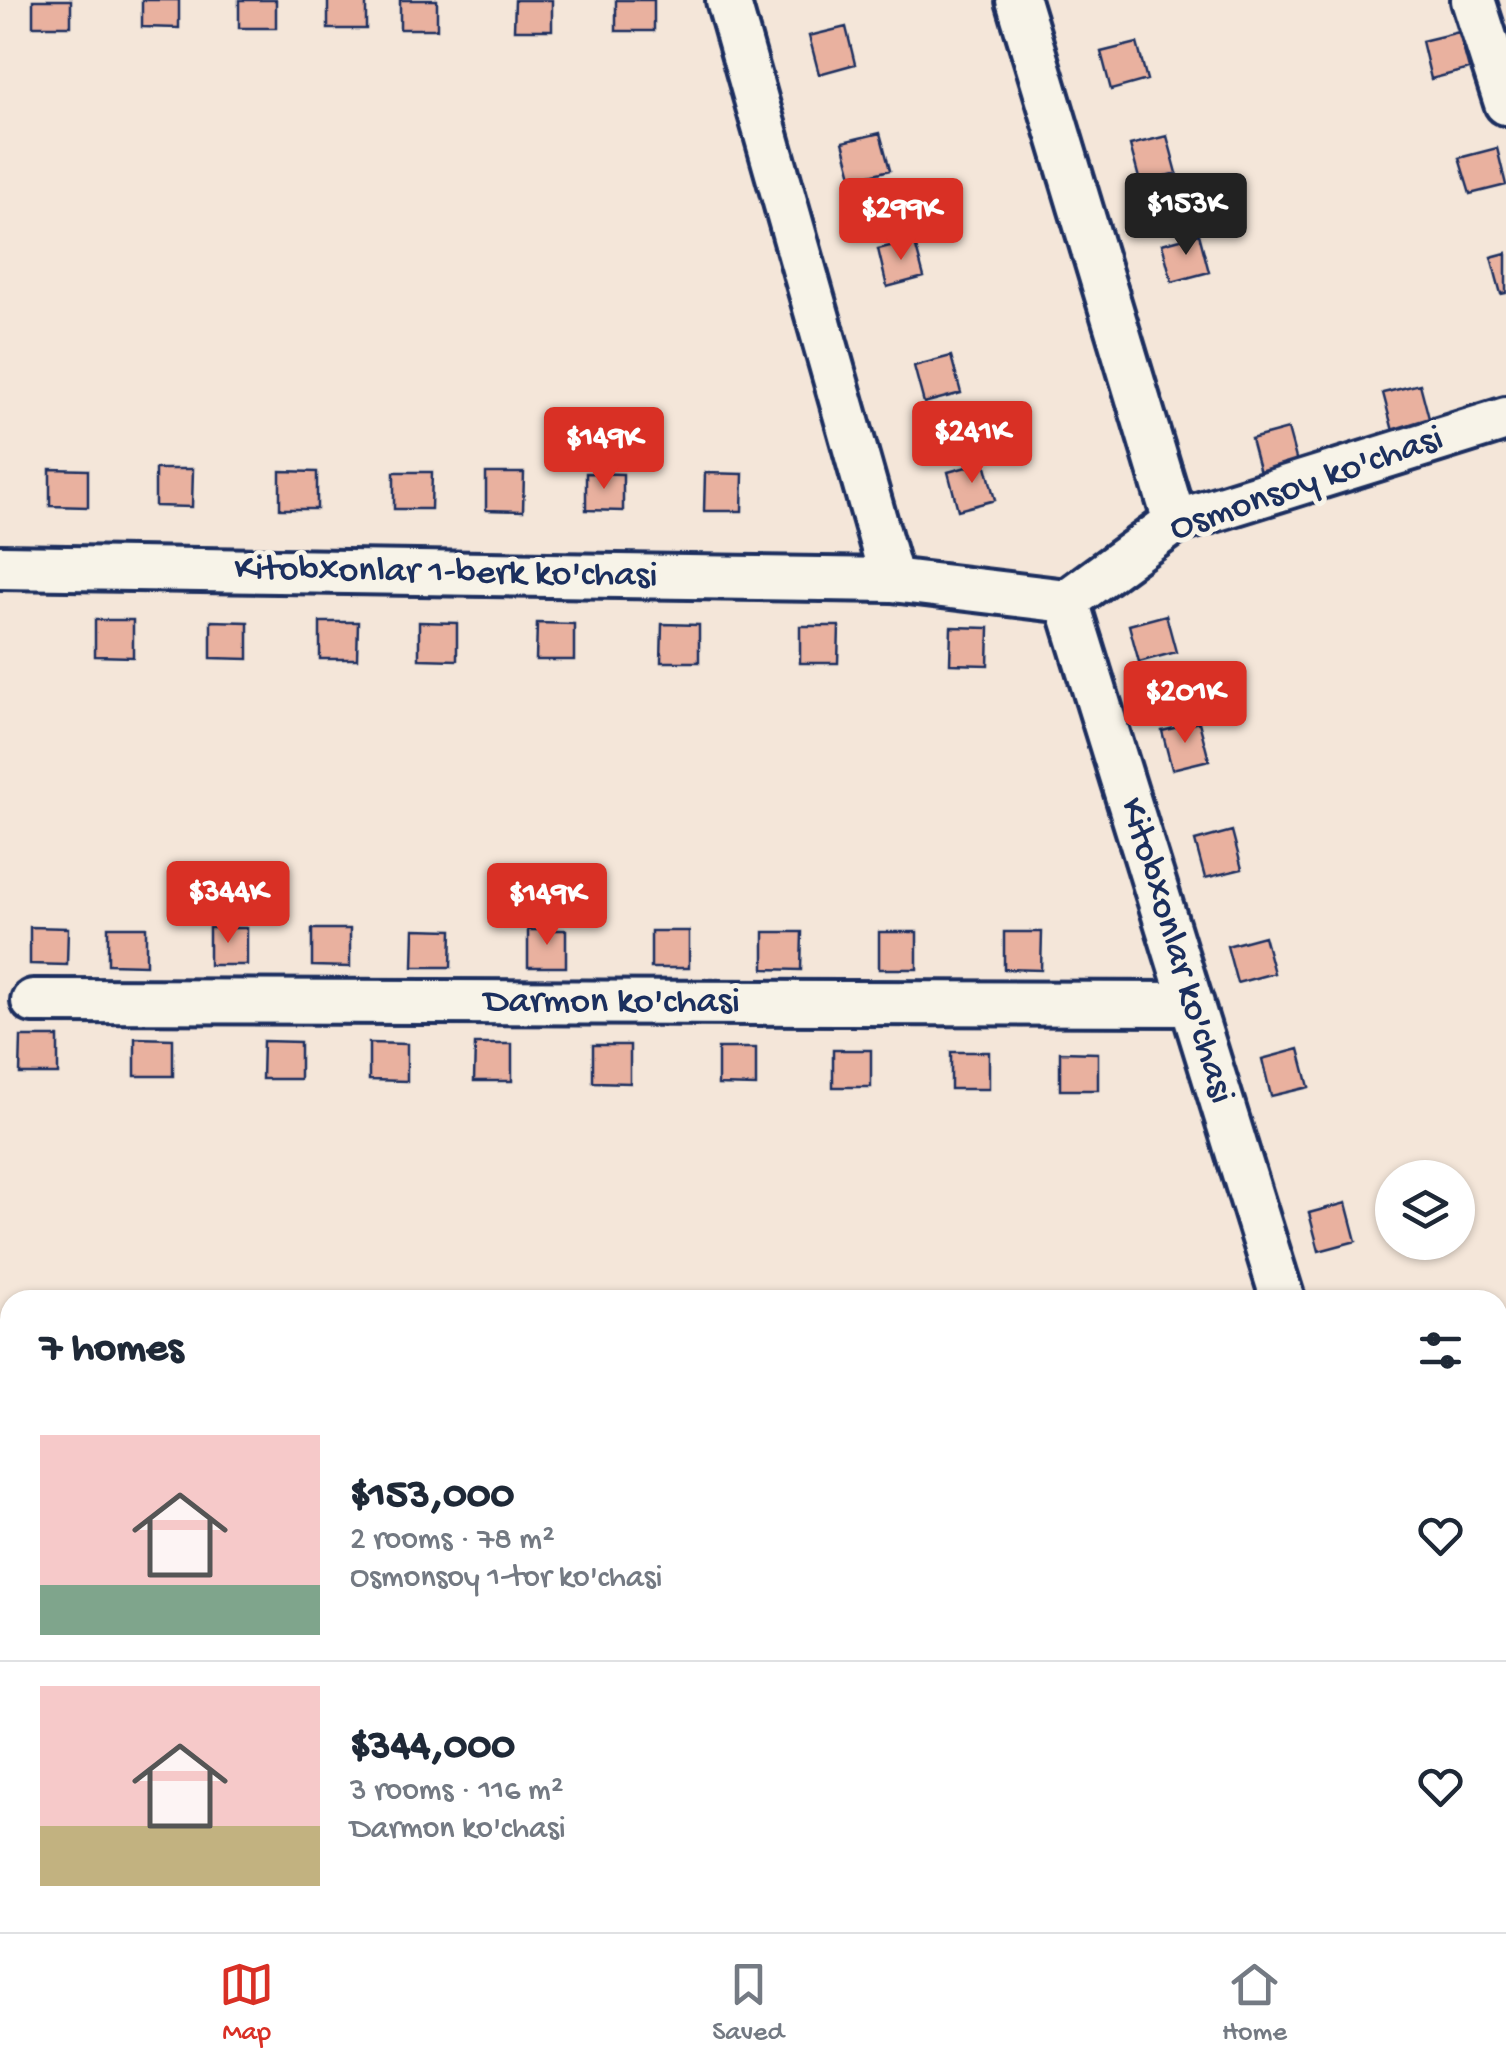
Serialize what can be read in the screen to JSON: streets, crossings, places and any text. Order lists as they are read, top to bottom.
{
  "streets": {
    "street": [
      "Osmonsoy ko'chasi",
      "Kitobxonlar 1-berk ko'chasi",
      "Kitobxonlar ko'chasi",
      "Darmon ko'chasi"
    ]
  },
  "crossings": [
    ["Osmonsoy ko'chasi", "Kitobxonlar ko'chasi"],
    ["Kitobxonlar ko'chasi", "Darmon ko'chasi"]
  ],
  "page": {
    "price": [
      "$153K",
      "$299K",
      "$241K",
      "$149K",
      "$201K",
      "$344K",
      "$149K"
    ],
    "heading": "7 homes",
    "list": [
      {
        "name": "$153,000",
        "note": "2 rooms · 78 m² · Osmonsoy 1-tor ko'chasi"
      },
      {
        "name": "$344,000",
        "note": "3 rooms · 116 m² · Darmon ko'chasi"
      }
    ],
    "tabs": ["Map", "Saved", "Home"]
  }
}
